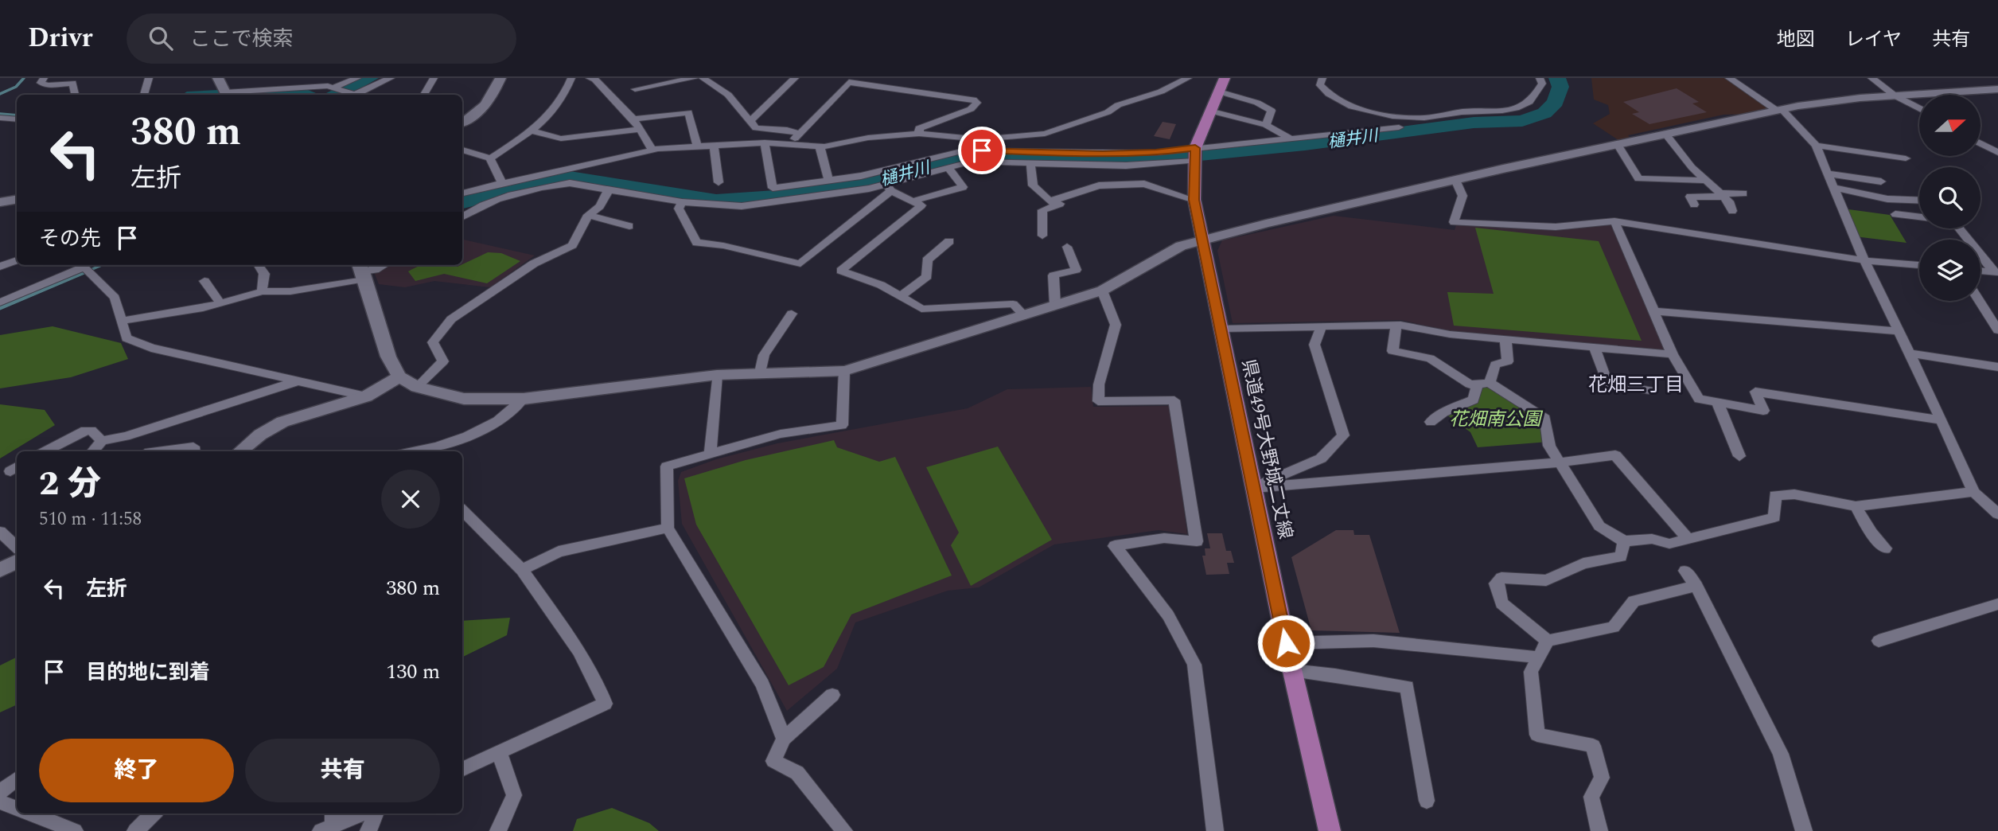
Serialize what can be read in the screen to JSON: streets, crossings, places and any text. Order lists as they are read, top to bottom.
{
  "streets": {
    "main road": ["県道49号大野城二丈線"]
  },
  "districts": ["花畑三丁目"],
  "water": ["樋井川"],
  "parks": ["花畑南公園"],
  "north": "right",
  "page": {
    "header": "Drivr",
    "search": "ここで検索",
    "nav": ["地図", "レイヤ", "共有"],
    "turn": ["380 m", "左折"],
    "then": "その先",
    "heading": ["2 分", "510 m · 11:58"],
    "list": [
      {
        "name": "左折",
        "value": "380 m"
      },
      {
        "name": "目的地に到着",
        "value": "130 m"
      }
    ],
    "buttons": ["終了", "共有"]
  }
}
